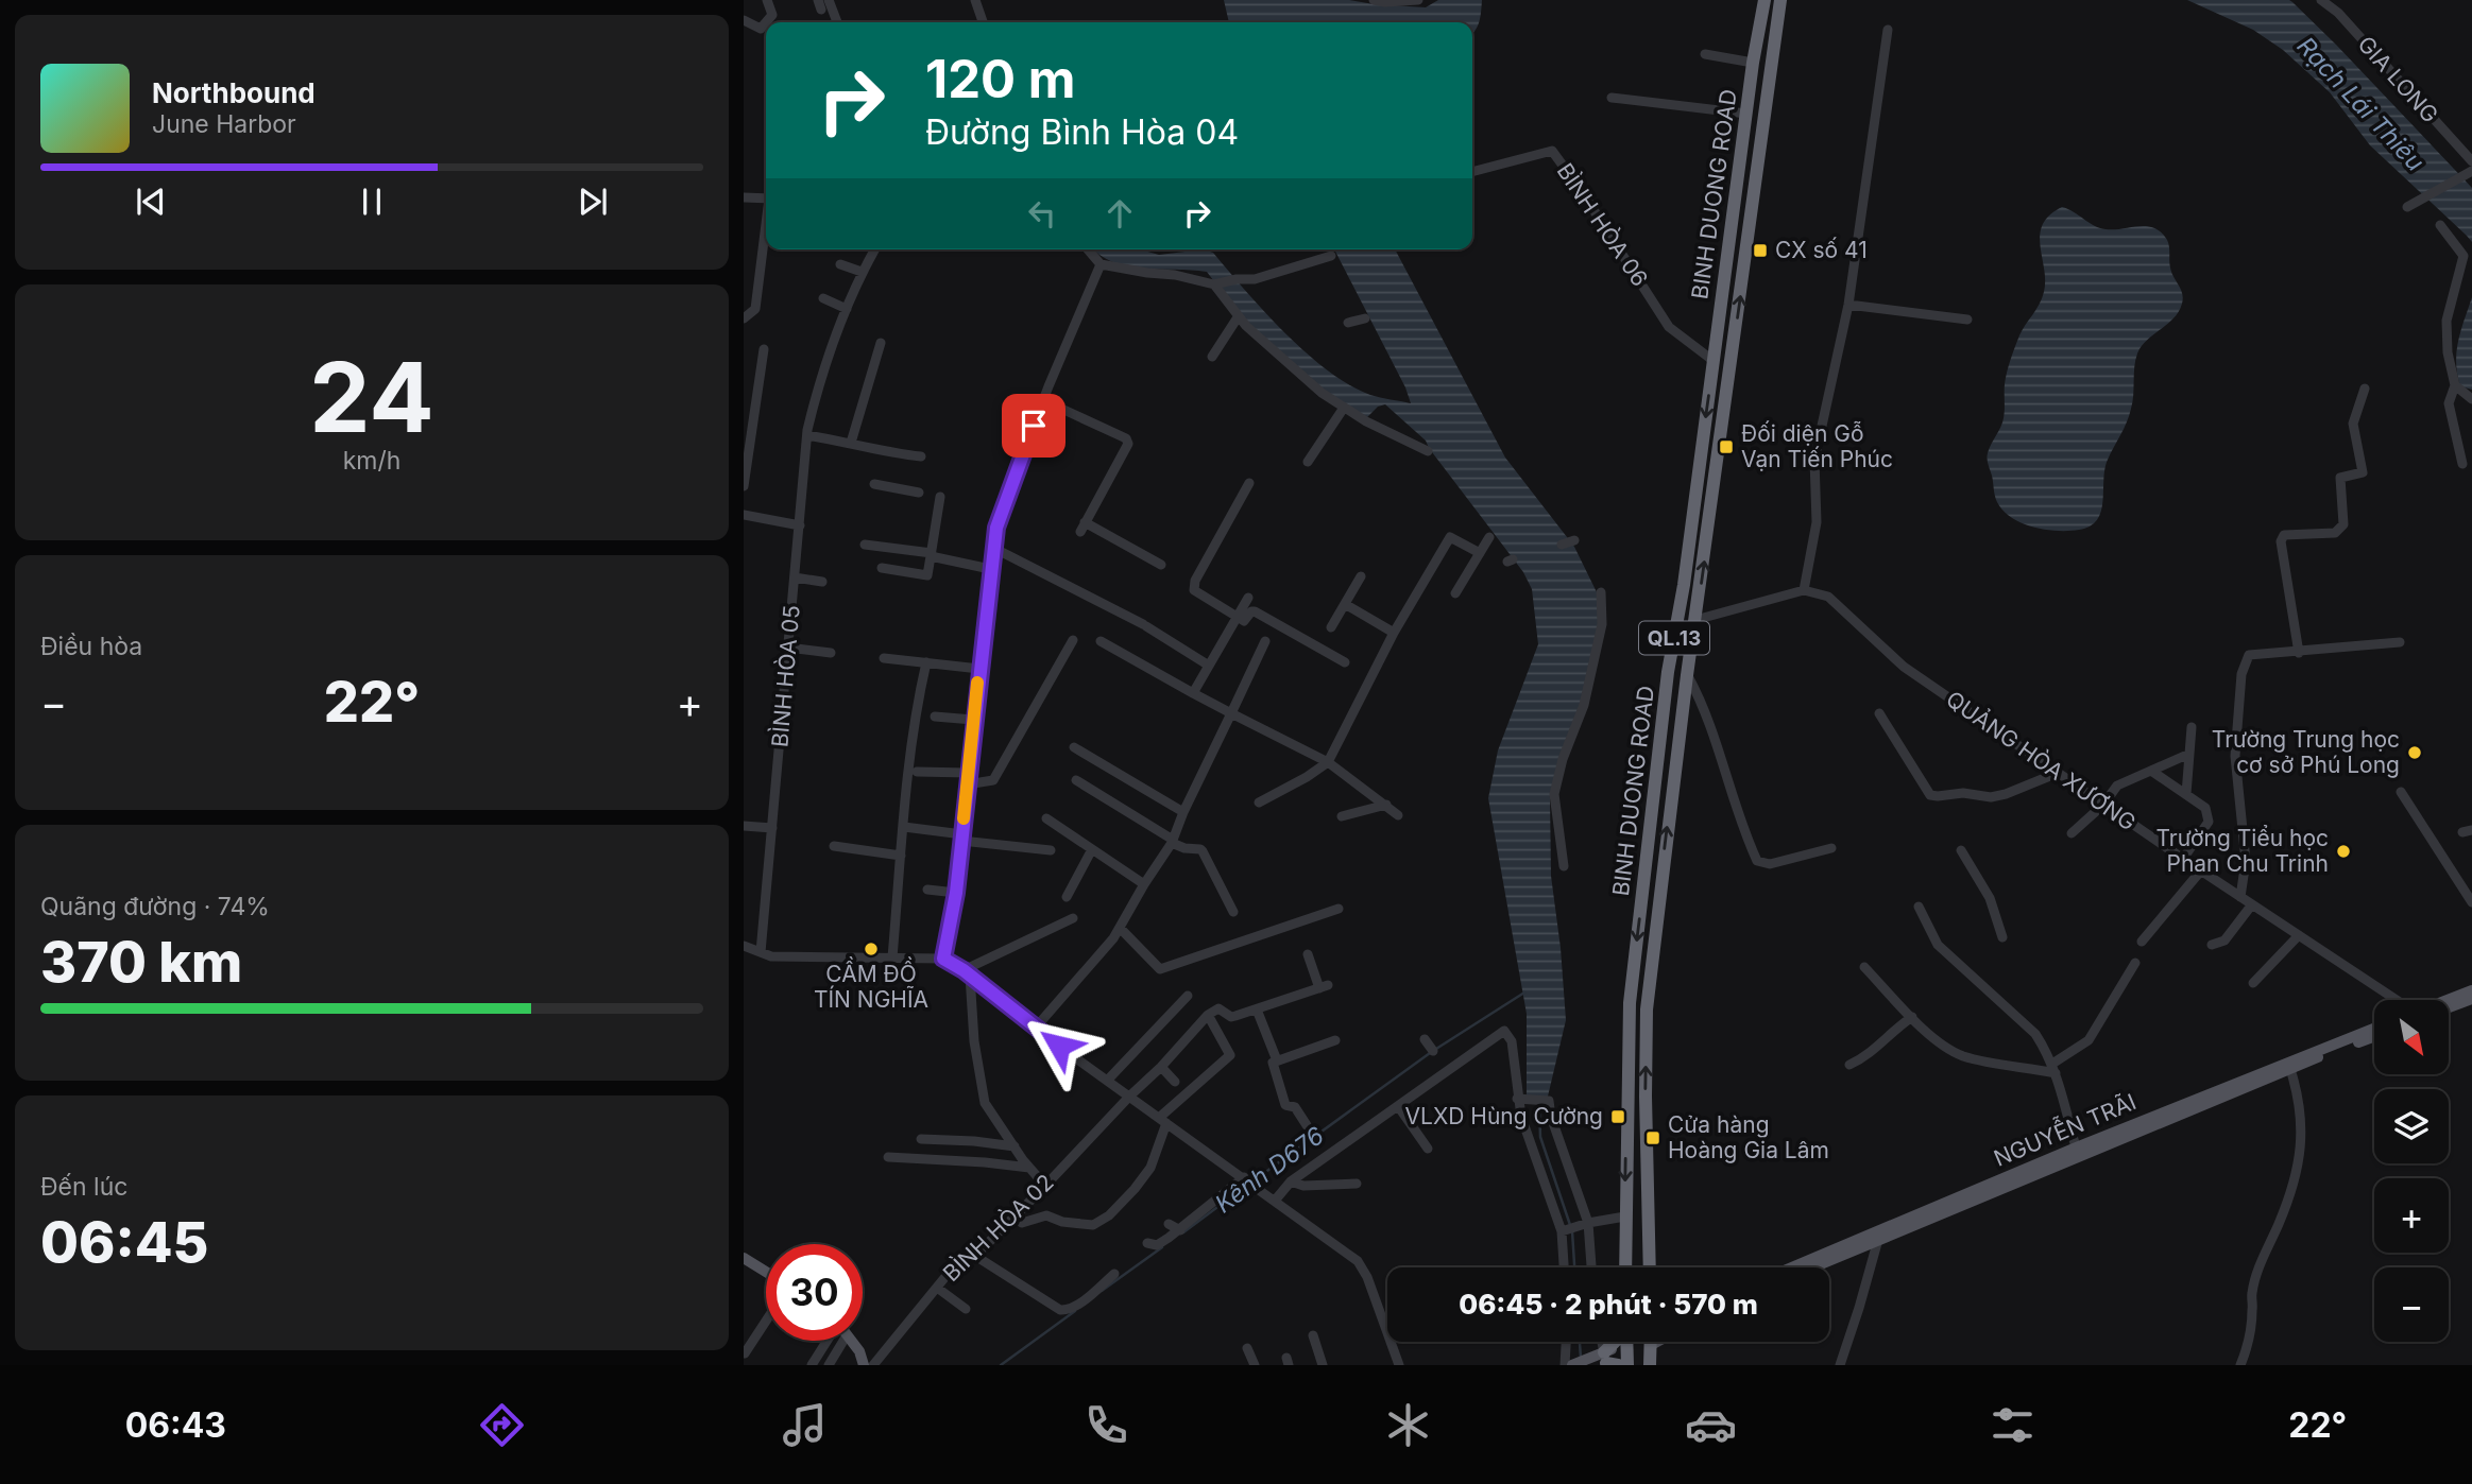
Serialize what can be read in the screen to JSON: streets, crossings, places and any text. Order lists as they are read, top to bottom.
{
  "streets": {
    "highway": ["BINH DUONG ROAD", "QL.13"],
    "main road": ["NGUYỄN TRÃI"],
    "street": [
      "GIA LONG",
      "BÌNH HÒA 06",
      "BÌNH HÒA 05",
      "QUẢNG HÒA XƯƠNG",
      "BÌNH HÒA 02"
    ]
  },
  "crossings": [
    ["BINH DUONG ROAD", "BÌNH HÒA 06"]
  ],
  "water": ["Rạch Lái Thiêu", "Kênh D676"],
  "places": {
    "transit": [
      "CX số 41",
      "Đối diện Gỗ Vạn Tiến Phúc",
      "VLXD Hùng Cường",
      "Cửa hàng Hoàng Gia Lâm"
    ],
    "other": ["Trường Trung học cơ sở Phú Long", "Trường Tiểu học Phan Chu Trinh", "CẦM ĐỒ TÍN NGHĨA"]
  },
  "north": "bottom right",
  "page": {
    "turn": ["120 m", "Đường Bình Hòa 04"],
    "song": ["Northbound", "June Harbor"],
    "tile": [
      ["24", "km/h"],
      "Điều hòa",
      ["Quãng đường · 74%", "370 km"],
      ["Đến lúc", "06:45"]
    ],
    "heat": ["−", "22°", "+"],
    "map_buttons": ["+", "−"],
    "limit": "30",
    "trip": "06:45 · 2 phút · 570 m",
    "tabs": ["06:43", "22°"]
  }
}
